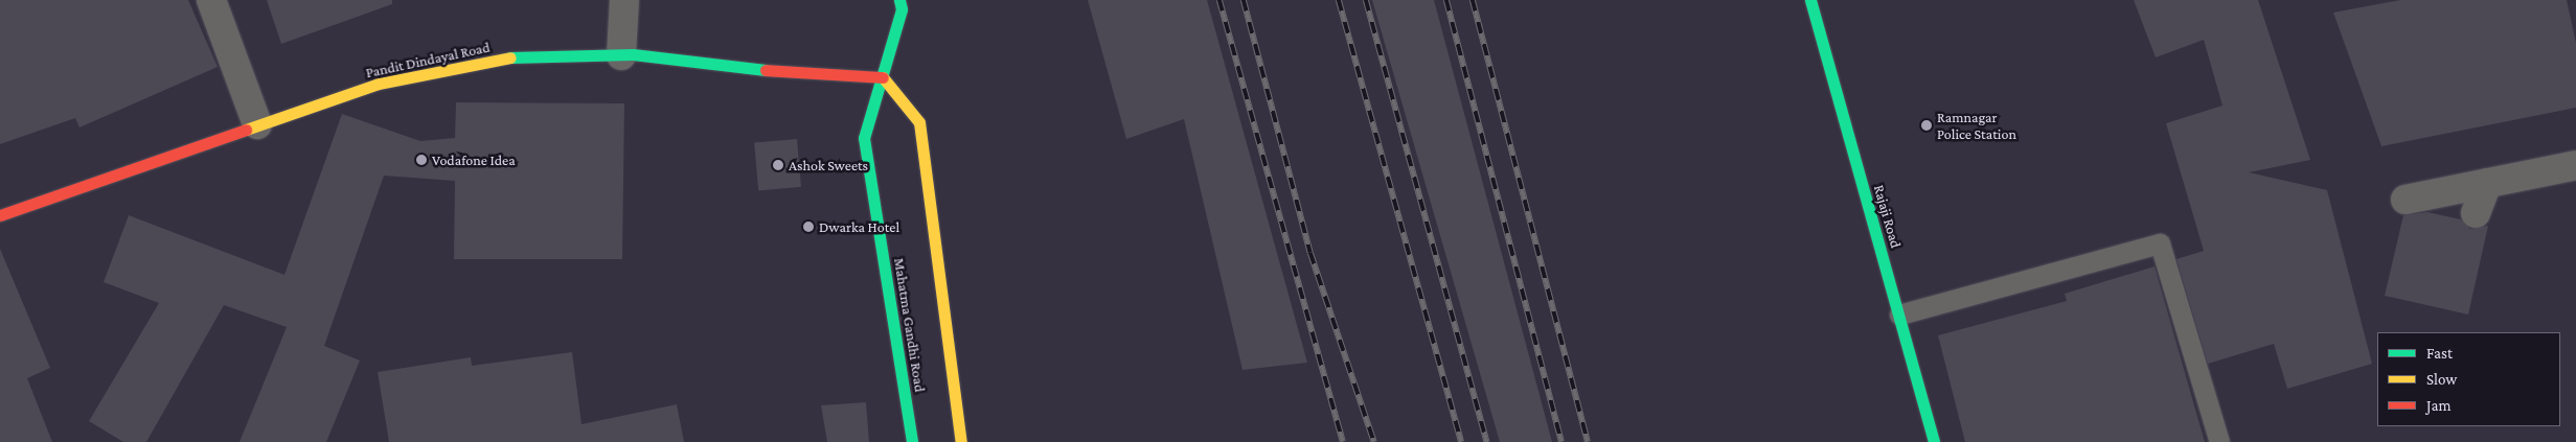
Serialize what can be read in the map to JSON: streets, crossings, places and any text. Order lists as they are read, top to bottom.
{
  "streets": {
    "main road": ["Pandit Dindayal Road", "Rajaji Road", "Mahatma Gandhi Road"]
  },
  "crossings": [
    ["Pandit Dindayal Road", "Mahatma Gandhi Road"]
  ],
  "places": [
    "Ramnagar Police Station",
    "Vodafone Idea",
    "Ashok Sweets",
    "Dwarka Hotel"
  ],
  "legend": ["Fast", "Slow", "Jam"]
}
